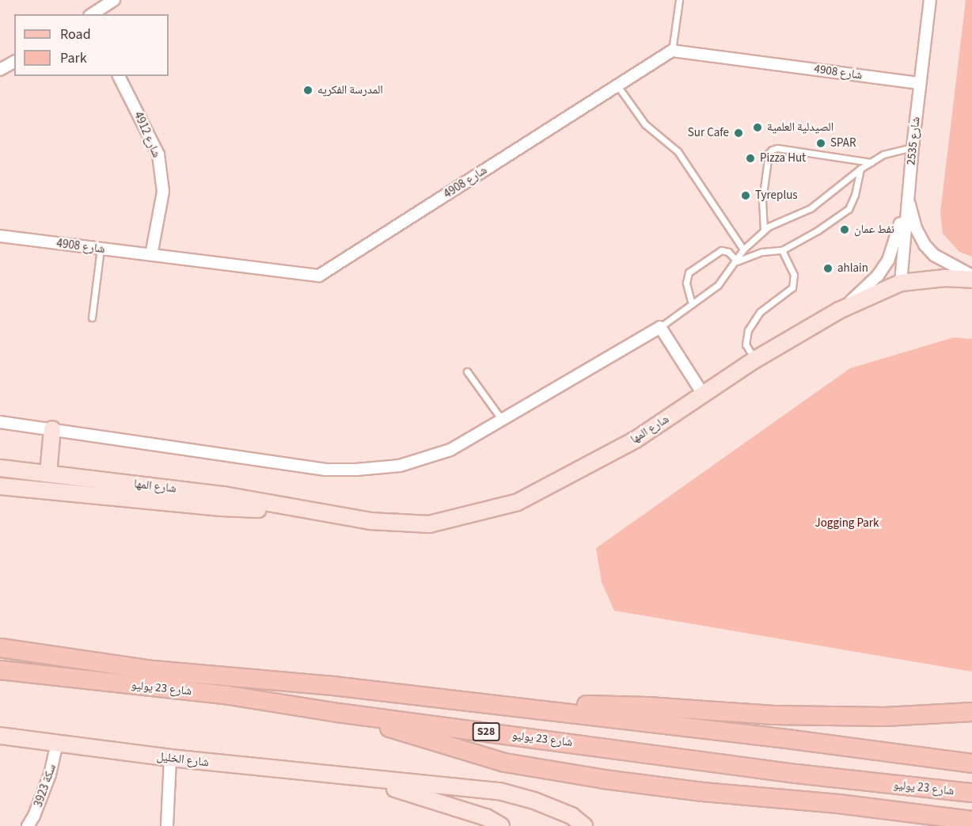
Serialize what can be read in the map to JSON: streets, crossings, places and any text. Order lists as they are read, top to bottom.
{
  "streets": {
    "main road": ["شارع 23 يوليو", "S28"],
    "street": [
      "4908 شارع",
      "4912 شارع",
      "2535 شارع",
      "شارع المها",
      "شارع الخليل",
      "سكة 3923"
    ]
  },
  "crossings": [
    ["4908 شارع", "4912 شارع"],
    ["4908 شارع", "2535 شارع"],
    ["2535 شارع", "شارع المها"],
    ["شارع الخليل", "سكة 3923"]
  ],
  "parks": ["Jogging Park"],
  "places": [
    "المدرسة الفكريه",
    "الصيدلية العلمية",
    "Sur Cafe",
    "SPAR",
    "Pizza Hut",
    "Tyreplus",
    "نفط عمان",
    "ahlain"
  ],
  "legend": ["Road", "Park"]
}
